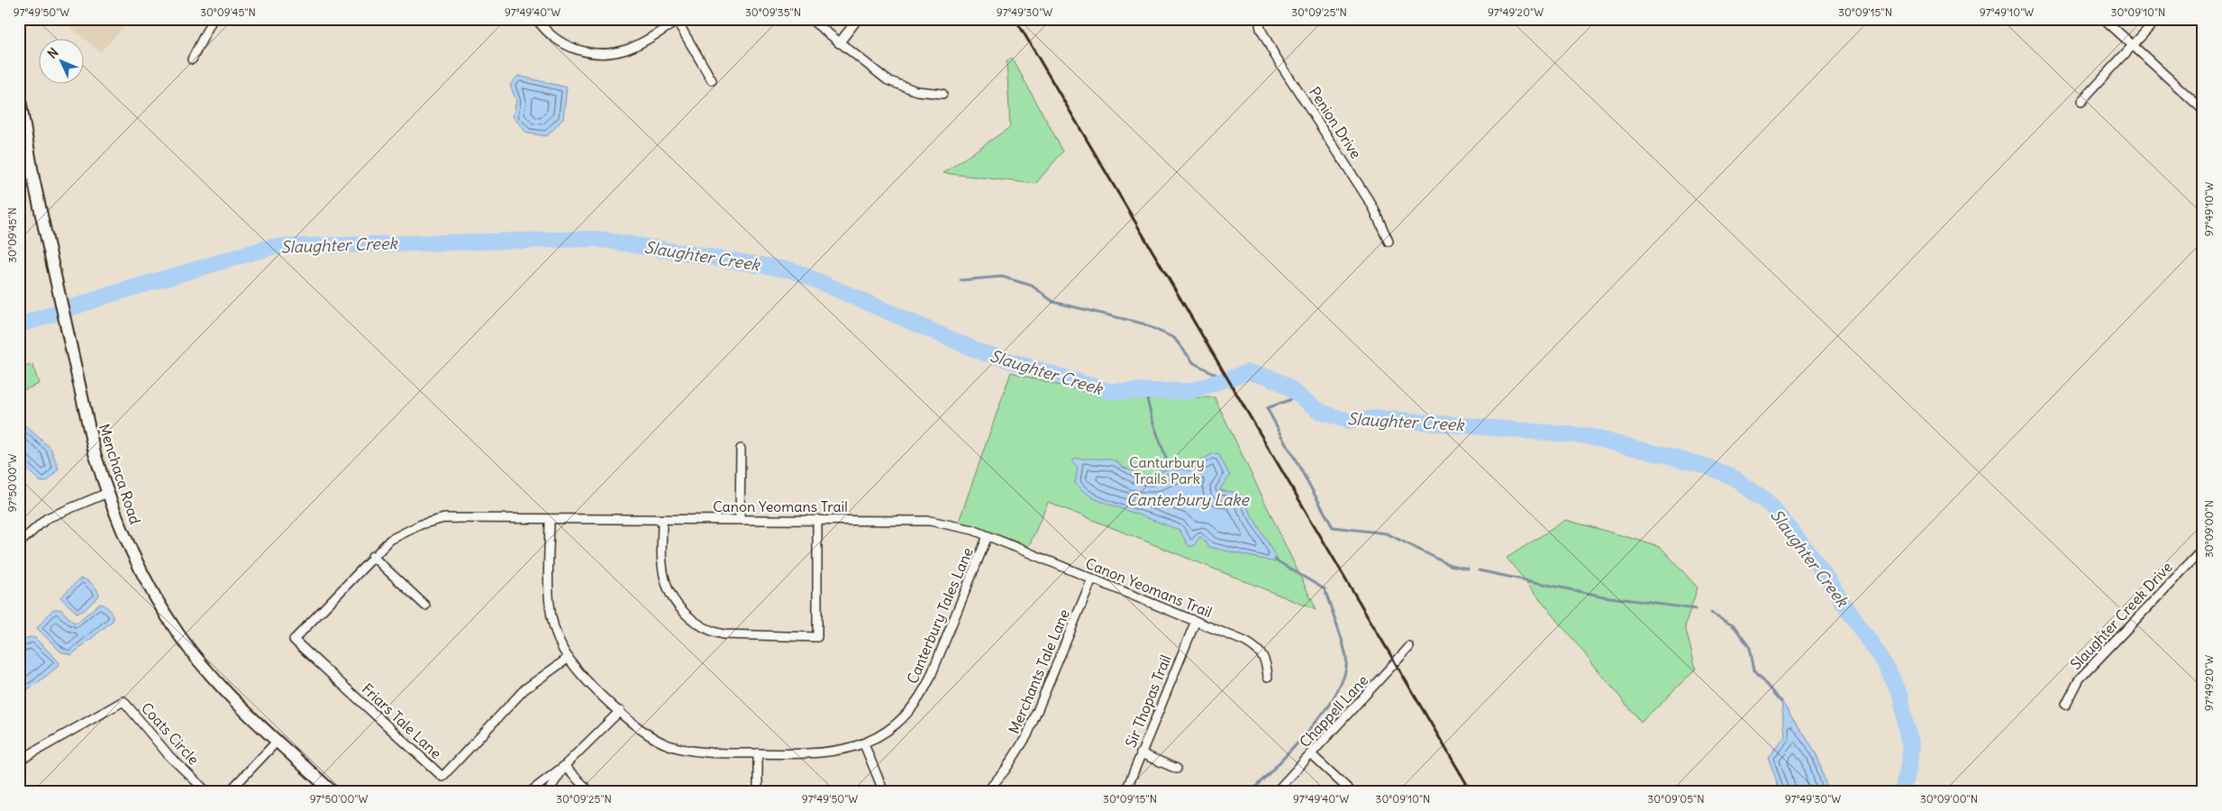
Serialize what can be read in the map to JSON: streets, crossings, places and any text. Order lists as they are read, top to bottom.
{
  "streets": {
    "main road": ["Menchaca Road"],
    "street": [
      "Penion Drive",
      "Canon Yeomans Trail",
      "Canterbury Tales Lane",
      "Slaughter Creek Drive",
      "Merchants Tale Lane",
      "Sir Thopas Trail",
      "Chappell Lane",
      "Friars Tale Lane",
      "Coats Circle"
    ]
  },
  "crossings": [
    ["Canon Yeomans Trail", "Canterbury Tales Lane"],
    ["Canon Yeomans Trail", "Merchants Tale Lane"],
    ["Canon Yeomans Trail", "Sir Thopas Trail"],
    ["Canon Yeomans Trail", "Friars Tale Lane"],
    ["Canterbury Tales Lane", "Friars Tale Lane"]
  ],
  "water": ["Slaughter Creek", "Canterbury Lake"],
  "parks": ["Canturbury Trails Park"],
  "north": "top left",
  "coordinates": [
    "97°49'50\"W",
    "30°09'45\"N",
    "97°49'40\"W",
    "30°09'35\"N",
    "97°49'30\"W",
    "30°09'25\"N",
    "97°49'20\"W",
    "30°09'15\"N",
    "97°49'10\"W",
    "30°09'10\"N",
    "97°50'00\"W",
    "30°09'00\"N",
    "30°09'05\"N"
  ]
}
